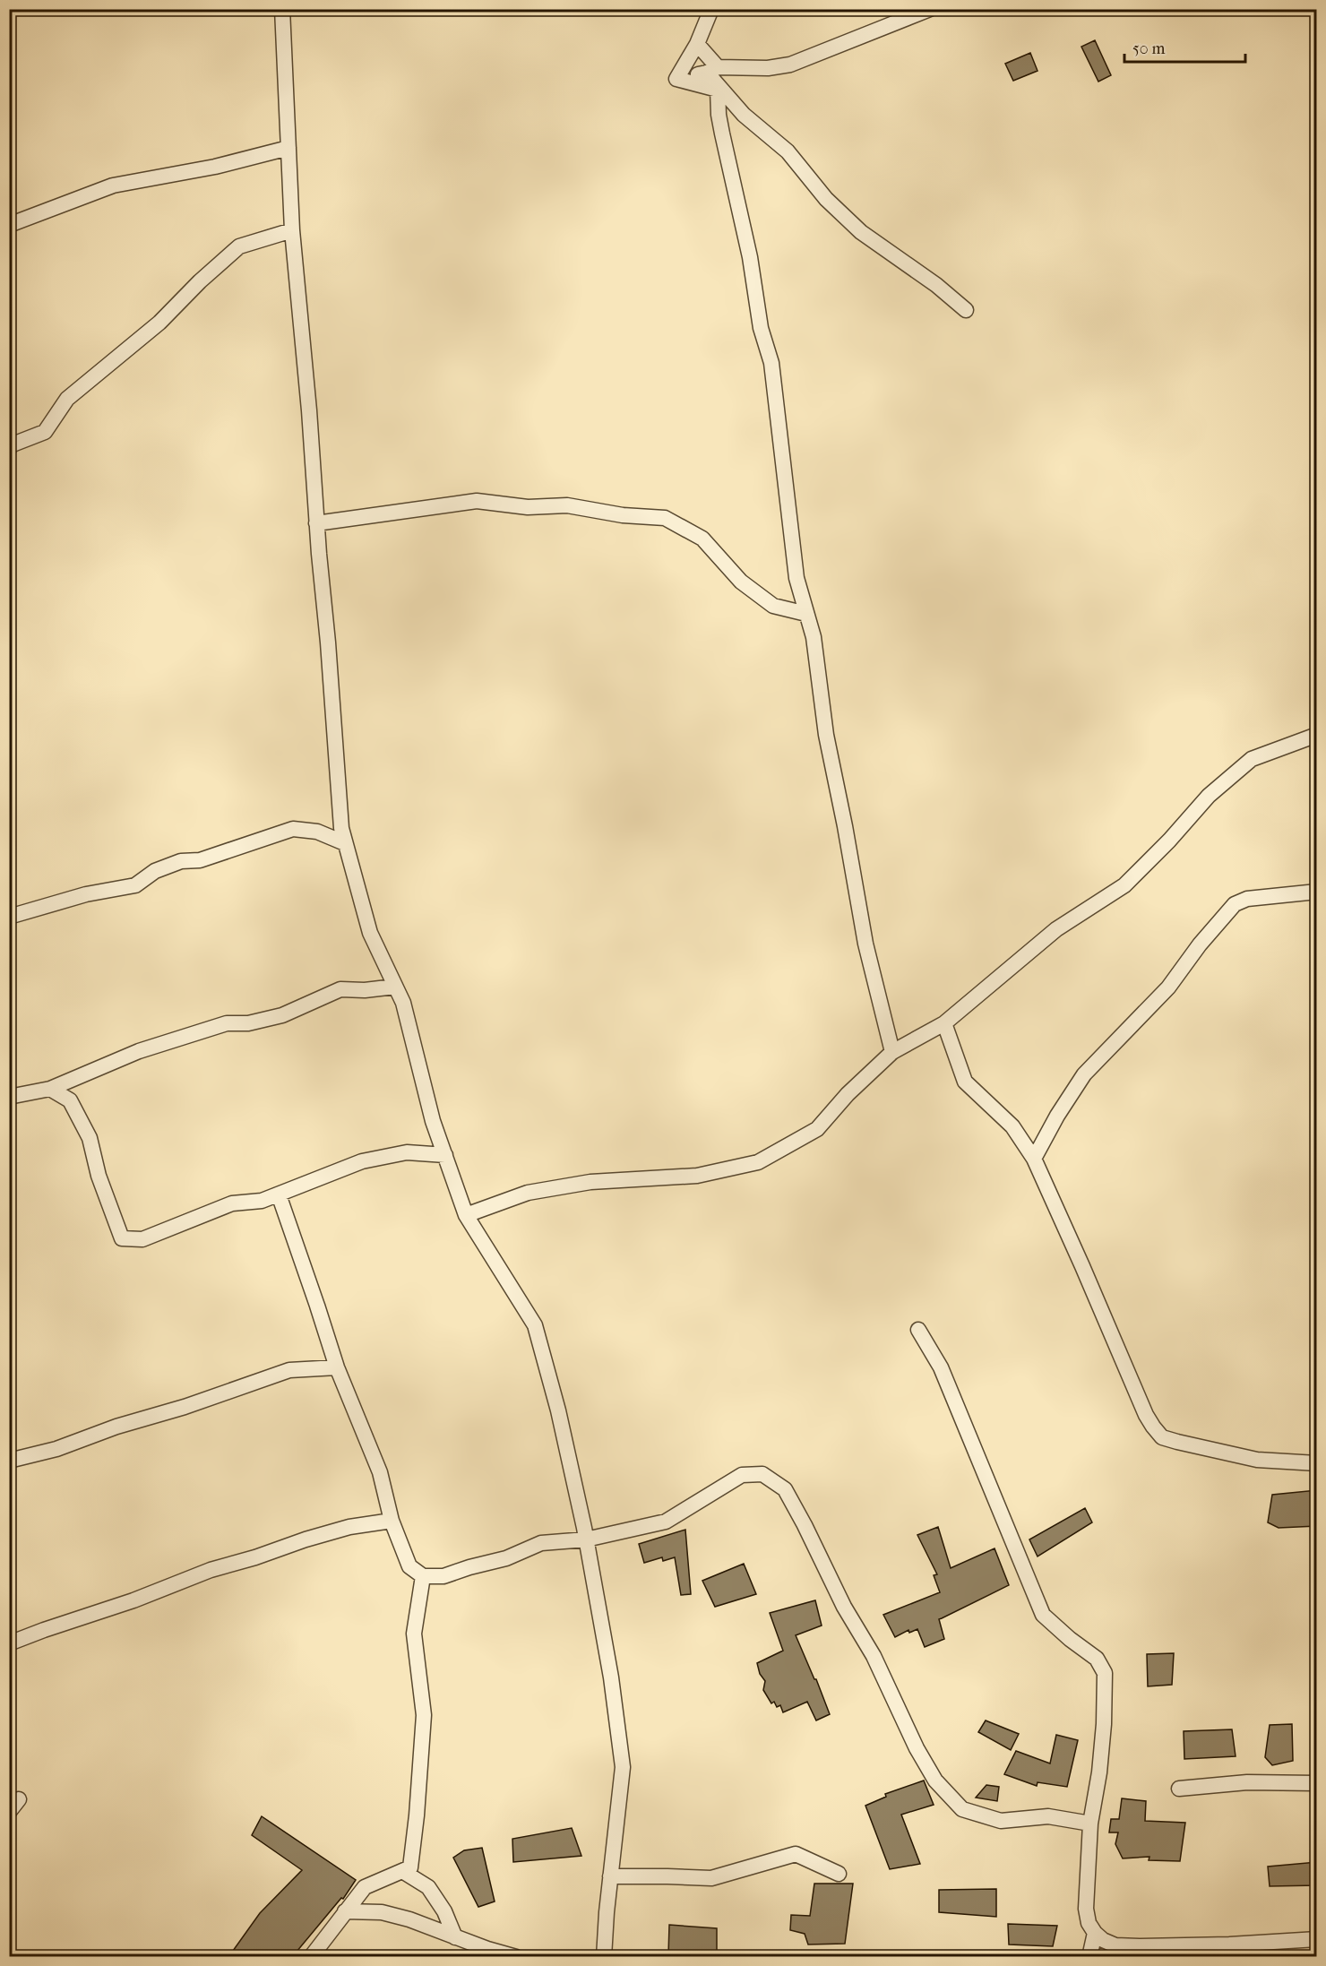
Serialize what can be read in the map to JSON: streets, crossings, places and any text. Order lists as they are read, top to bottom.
{
  "scale_bar": "50 m"
}
